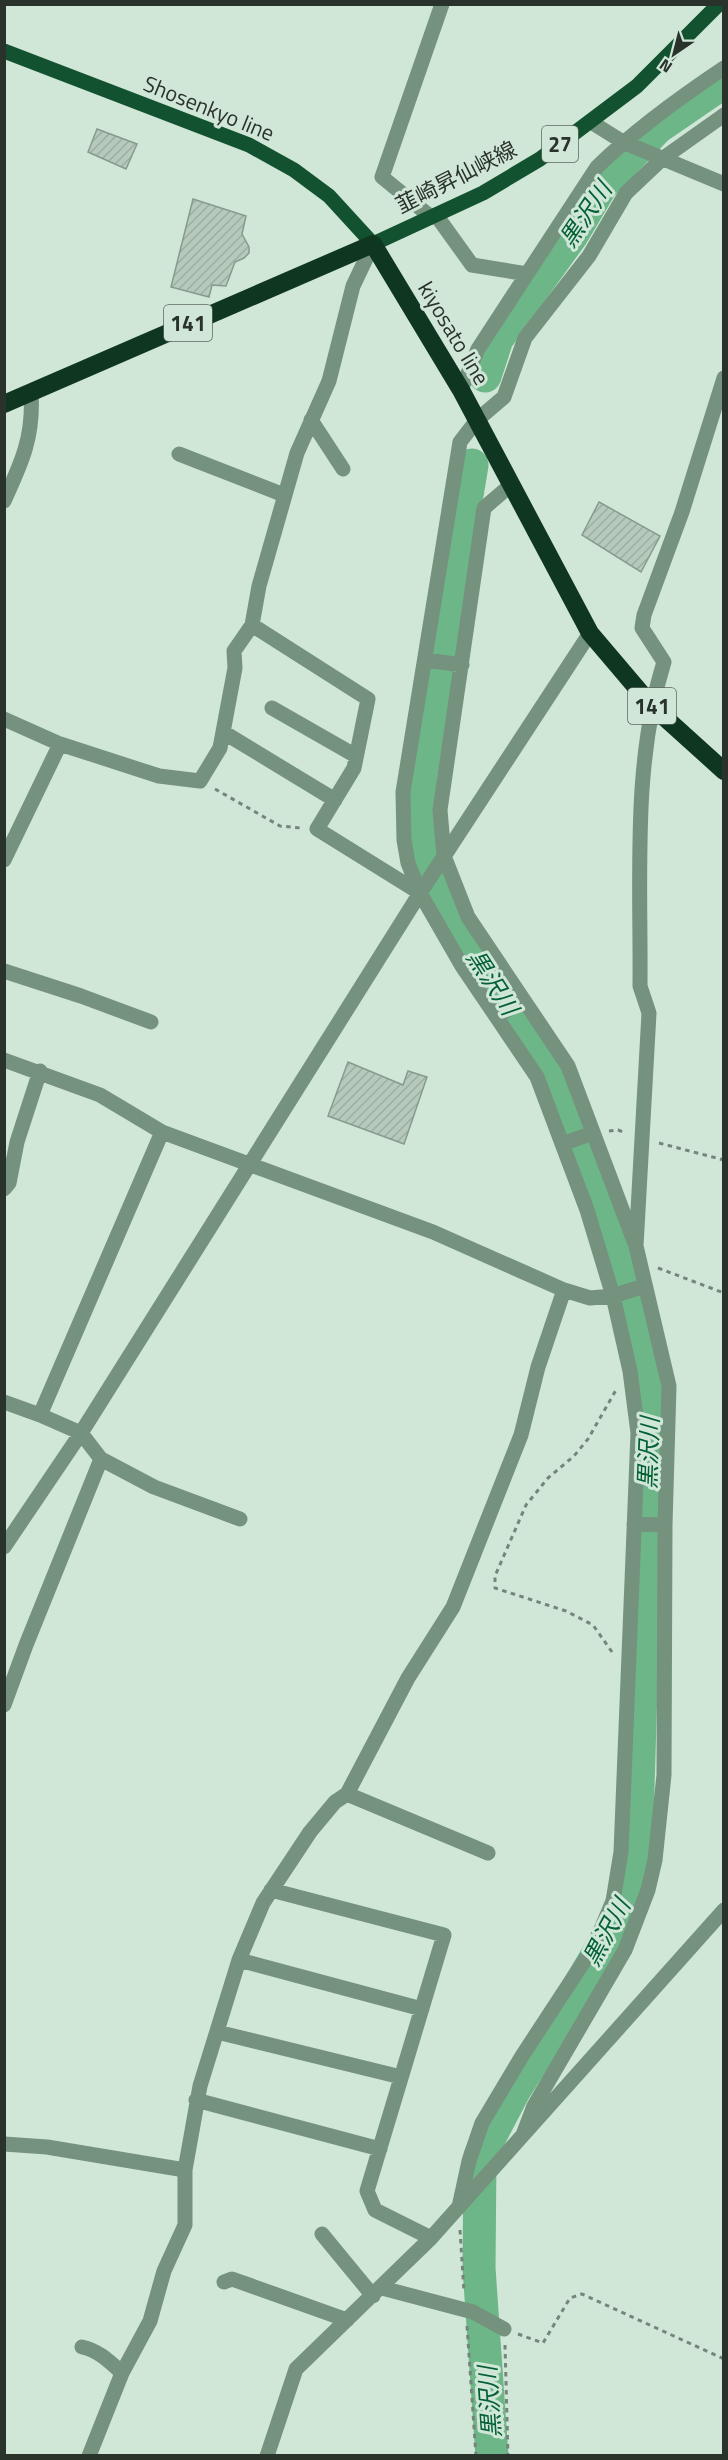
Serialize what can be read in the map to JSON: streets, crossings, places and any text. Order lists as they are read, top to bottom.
{
  "streets": {
    "highway": ["141", "kiyosato line"],
    "main road": ["Shosenkyo line", "27", "韮崎昇仙峡線"]
  },
  "crossings": [
    ["Shosenkyo line", "韮崎昇仙峡線"],
    ["Shosenkyo line", "141"],
    ["Shosenkyo line", "kiyosato line"],
    ["韮崎昇仙峡線", "141"],
    ["韮崎昇仙峡線", "kiyosato line"],
    ["141", "kiyosato line"]
  ],
  "water": ["黒沢川"],
  "north": "bottom left"
}
